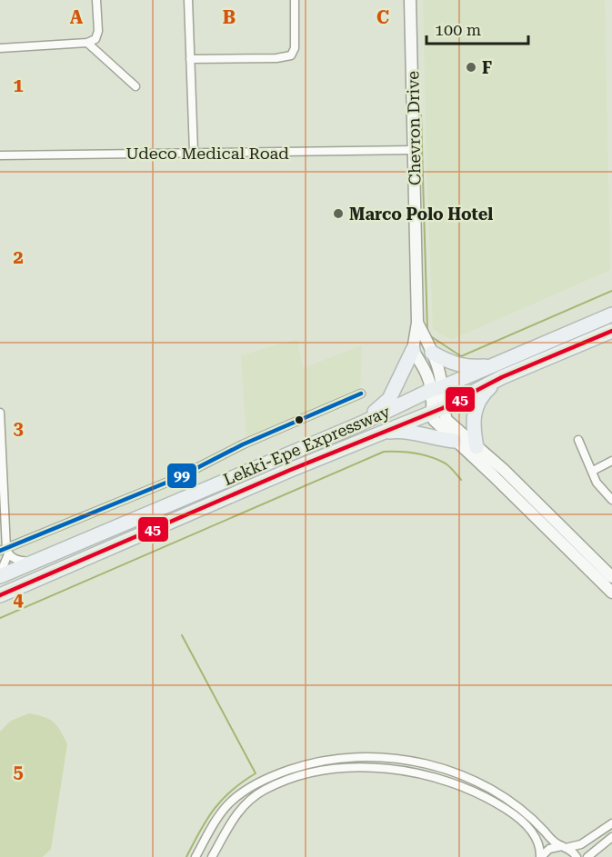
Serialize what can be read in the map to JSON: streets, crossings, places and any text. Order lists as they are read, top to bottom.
{
  "streets": {
    "highway": ["Lekki-Epe Expressway"],
    "street": ["Chevron Drive", "Udeco Medical Road"]
  },
  "crossings": [
    ["Chevron Drive", "Udeco Medical Road"],
    ["Chevron Drive", "Lekki-Epe Expressway"]
  ],
  "places": ["F", "Marco Polo Hotel"],
  "lines": ["transit line 45", "transit line 99"],
  "scale_bar": "100 m",
  "grid": {
    "columns": ["A", "B", "C"],
    "rows": [
      "1",
      "2",
      "3",
      "4",
      "5"
    ]
  }
}
